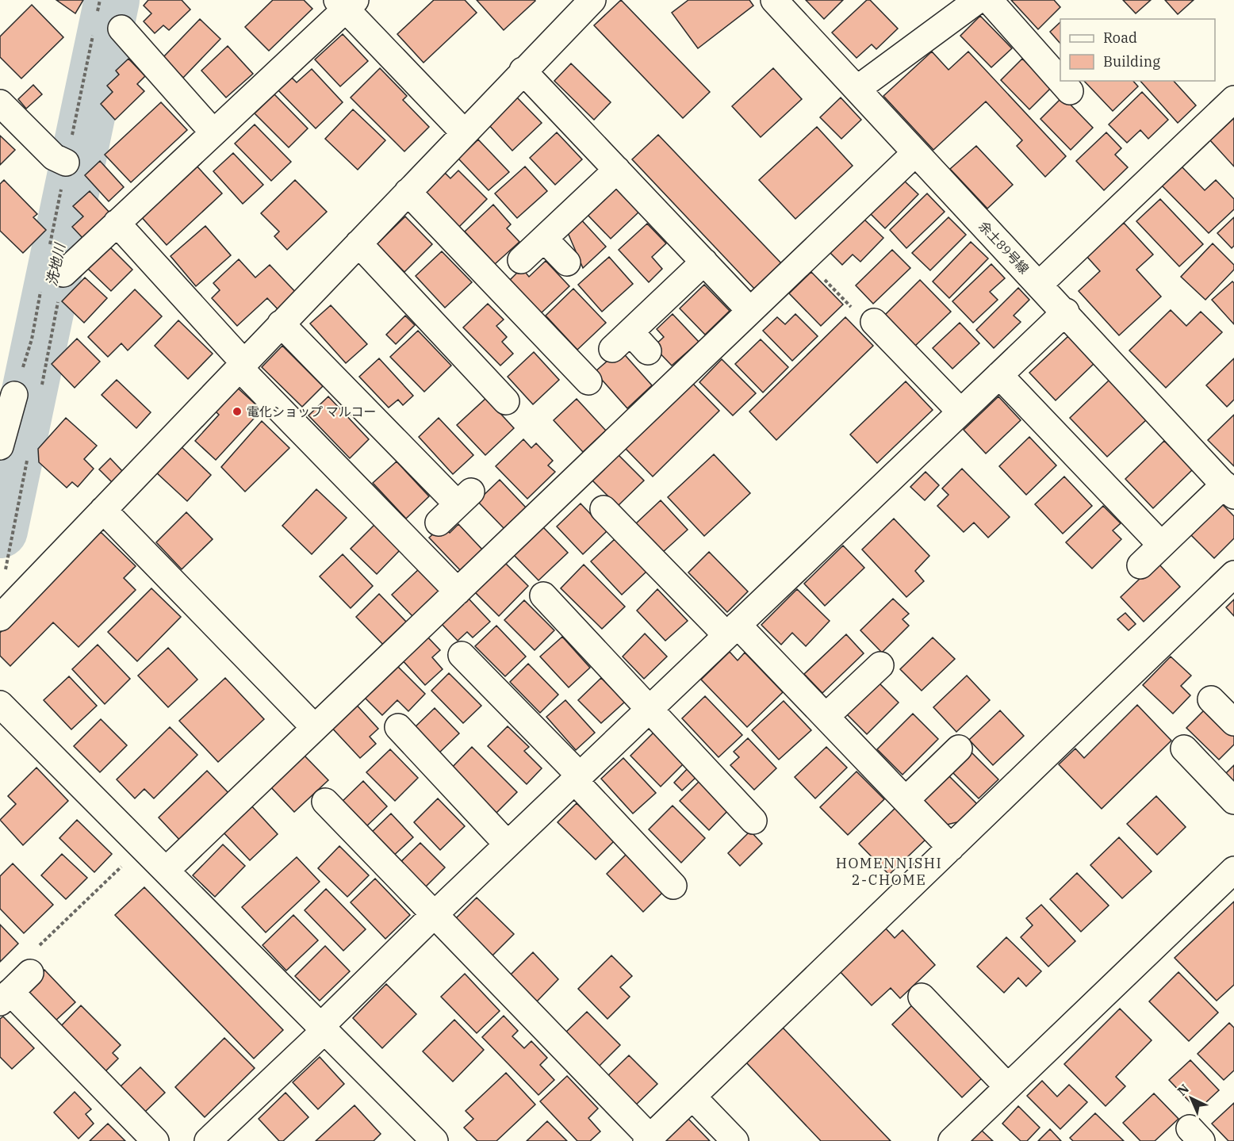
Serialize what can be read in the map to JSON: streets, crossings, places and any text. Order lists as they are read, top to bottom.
{
  "streets": {
    "street": ["余土89号線"]
  },
  "districts": ["HOMENNISHI 2-CHOME"],
  "water": ["洗地川"],
  "places": ["電化ショップ マルコー"],
  "legend": ["Road", "Building"],
  "north": "top left"
}
